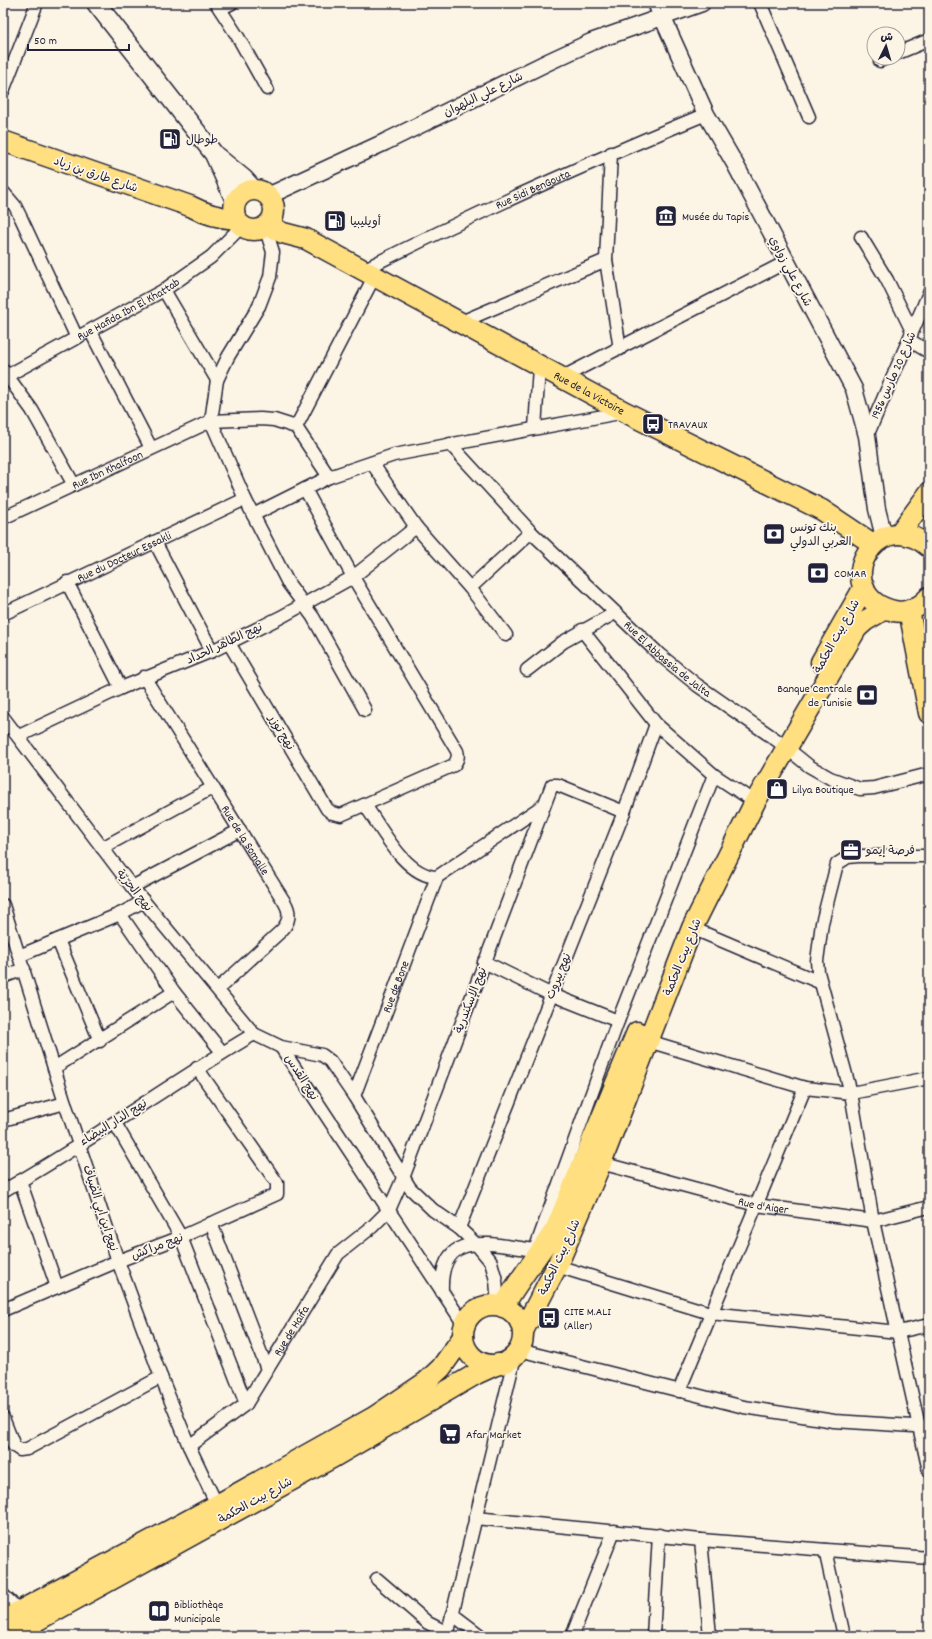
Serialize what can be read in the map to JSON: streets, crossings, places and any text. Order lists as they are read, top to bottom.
{
  "streets": {
    "main road": ["شارع طارق بن زياد", "Rue de la Victoire", "شارع بيت الحكمة"],
    "street": [
      "شارع علي البلهوان",
      "Rue Sidi BenGouta",
      "شارع علي زواوي",
      "Rue Hafida Ibn El Khattab",
      "شارع 20 مارس 1956",
      "Rue Ibn Khalfoon",
      "Rue du Docteur Essakli",
      "نهج الطاهر الحداد",
      "Rue El Abbassia de Jalta",
      "نهج توزر",
      "Rue de la Somalle",
      "نهج الحرّيّة",
      "نهج بيروت",
      "Rue de Bone",
      "نهج الإسكندرية",
      "نهج القدس",
      "نهج الدار البيضاء",
      "Rue d'Aiger",
      "نهج ابن ابي الضياف",
      "نهج مراكش",
      "Rue de Haifa"
    ]
  },
  "crossings": [
    ["شارع علي البلهوان", "شارع طارق بن زياد"],
    ["شارع علي البلهوان", "شارع علي زواوي"],
    ["شارع علي البلهوان", "Rue de la Victoire"],
    ["شارع طارق بن زياد", "Rue Hafida Ibn El Khattab"],
    ["شارع طارق بن زياد", "Rue de la Victoire"],
    ["Rue Sidi BenGouta", "شارع علي زواوي"],
    ["Rue Sidi BenGouta", "Rue de la Victoire"],
    ["شارع علي زواوي", "شارع 20 مارس 1956"],
    ["شارع علي زواوي", "Rue de la Victoire"],
    ["شارع بيت الحكمة", "Rue El Abbassia de Jalta"],
    ["شارع بيت الحكمة", "نهج القدس"],
    ["شارع بيت الحكمة", "Rue d'Aiger"],
    ["شارع بيت الحكمة", "نهج ابن ابي الضياف"],
    ["نهج الطاهر الحداد", "نهج توزر"],
    ["نهج الطاهر الحداد", "Rue de la Somalle"],
    ["نهج الطاهر الحداد", "نهج الحرّيّة"],
    ["Rue de la Somalle", "نهج الحرّيّة"],
    ["نهج الحرّيّة", "نهج القدس"],
    ["نهج الحرّيّة", "نهج الدار البيضاء"],
    ["نهج بيروت", "نهج الإسكندرية"],
    ["نهج بيروت", "نهج القدس"],
    ["Rue de Bone", "نهج القدس"],
    ["نهج الإسكندرية", "نهج القدس"],
    ["نهج الإسكندرية", "Rue de Haifa"],
    ["نهج القدس", "Rue de Haifa"],
    ["نهج الدار البيضاء", "نهج ابن ابي الضياف"],
    ["نهج الدار البيضاء", "نهج مراكش"],
    ["نهج ابن ابي الضياف", "نهج مراكش"],
    ["نهج ابن ابي الضياف", "Rue de Haifa"]
  ],
  "places": {
    "fuel station": ["طوطال", "أويليبيا"],
    "museum": ["Musée du Tapis"],
    "bus stop": ["TRAVAUX", "CITE M.ALI (Aller)"],
    "bank": ["بنك تونس العربي الدولي", "COMAR", "Banque Centrale de Tunisie"],
    "shop": ["Lilya Boutique"],
    "office": ["فرصة إيمو"],
    "supermarket": ["Afar Market"],
    "library": ["Bibliothèqe Municipale"]
  },
  "scale_bar": "50 m",
  "north": "top"
}
